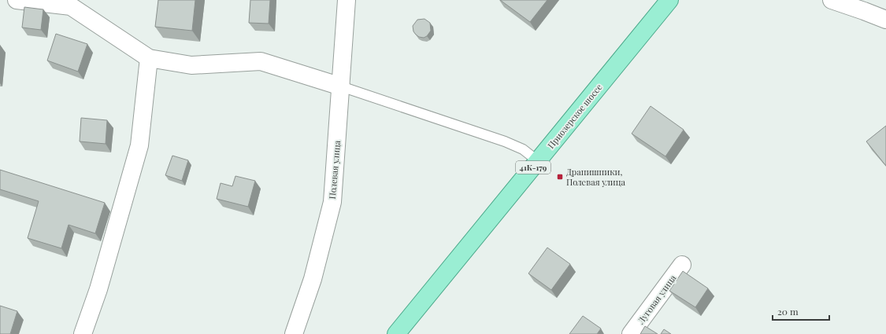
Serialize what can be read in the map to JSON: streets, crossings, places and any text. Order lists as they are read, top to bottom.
{
  "streets": {
    "main road": ["Приозерское шоссе", "41К-179"],
    "street": ["Полевая улица", "Луговая улица"]
  },
  "places": {
    "transit": ["Дранишники, Полевая улица"]
  },
  "scale_bar": "20 m"
}
